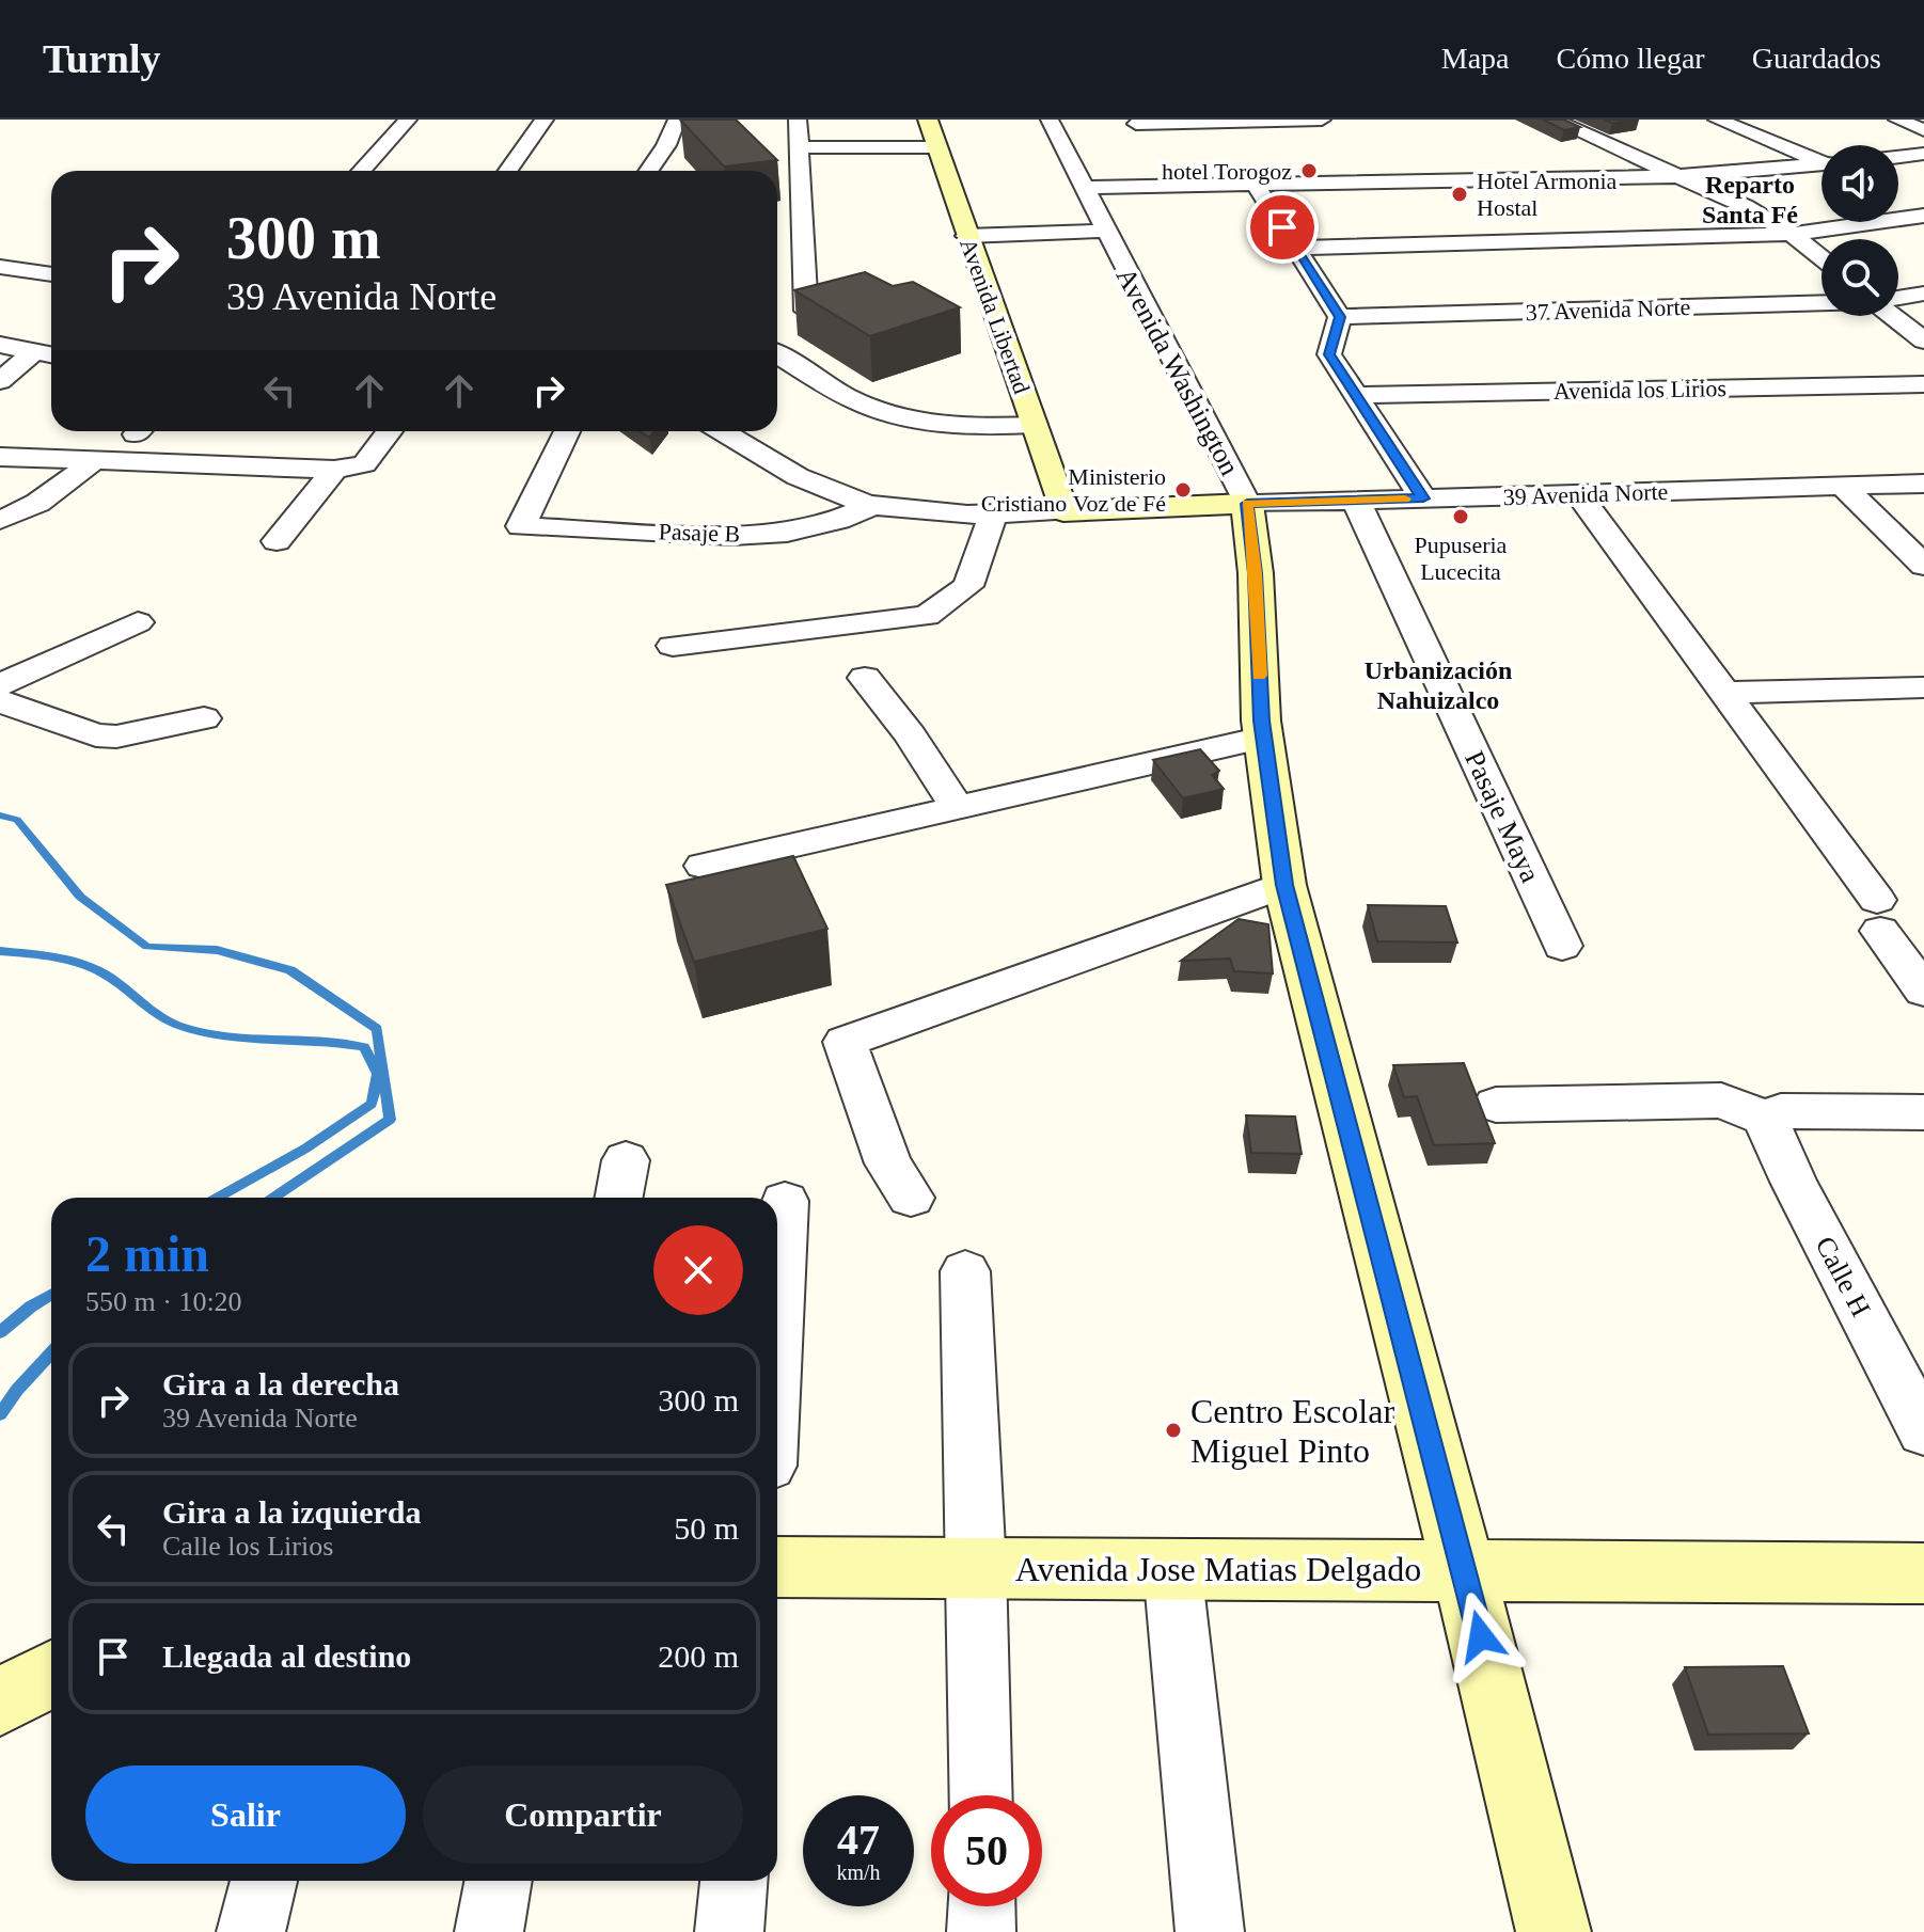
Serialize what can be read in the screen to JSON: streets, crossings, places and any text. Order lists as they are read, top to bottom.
{
  "streets": {
    "main road": ["Avenida Libertad", "Avenida Washington", "Avenida Jose Matias Delgado"],
    "street": [
      "37 Avenida Norte",
      "Avenida los Lirios",
      "39 Avenida Norte",
      "Pasaje B",
      "Pasaje Maya",
      "Calle H"
    ]
  },
  "crossings": [
    ["Avenida Washington", "39 Avenida Norte"],
    ["Avenida Washington", "Avenida Jose Matias Delgado"],
    ["39 Avenida Norte", "Pasaje Maya"]
  ],
  "districts": ["Reparto Santa Fé", "Urbanización Nahuizalco"],
  "places": [
    "hotel Torogoz",
    "Hotel Armonia Hostal",
    "Ministerio Cristiano Voz de Fé",
    "Pupuseria Lucecita",
    "Centro Escolar Miguel Pinto"
  ],
  "page": {
    "header": "Turnly",
    "nav": ["Mapa", "Cómo llegar", "Guardados"],
    "turn": ["300 m", "39 Avenida Norte"],
    "heading": ["2 min", "550 m · 10:20"],
    "list": [
      {
        "name": "Gira a la derecha",
        "note": "39 Avenida Norte",
        "value": "300 m"
      },
      {
        "name": "Gira a la izquierda",
        "note": "Calle los Lirios",
        "value": "50 m"
      },
      {
        "name": "Llegada al destino",
        "value": "200 m"
      }
    ],
    "buttons": ["Salir", "Compartir"],
    "speed": "47 km/h",
    "limit": "50"
  }
}
